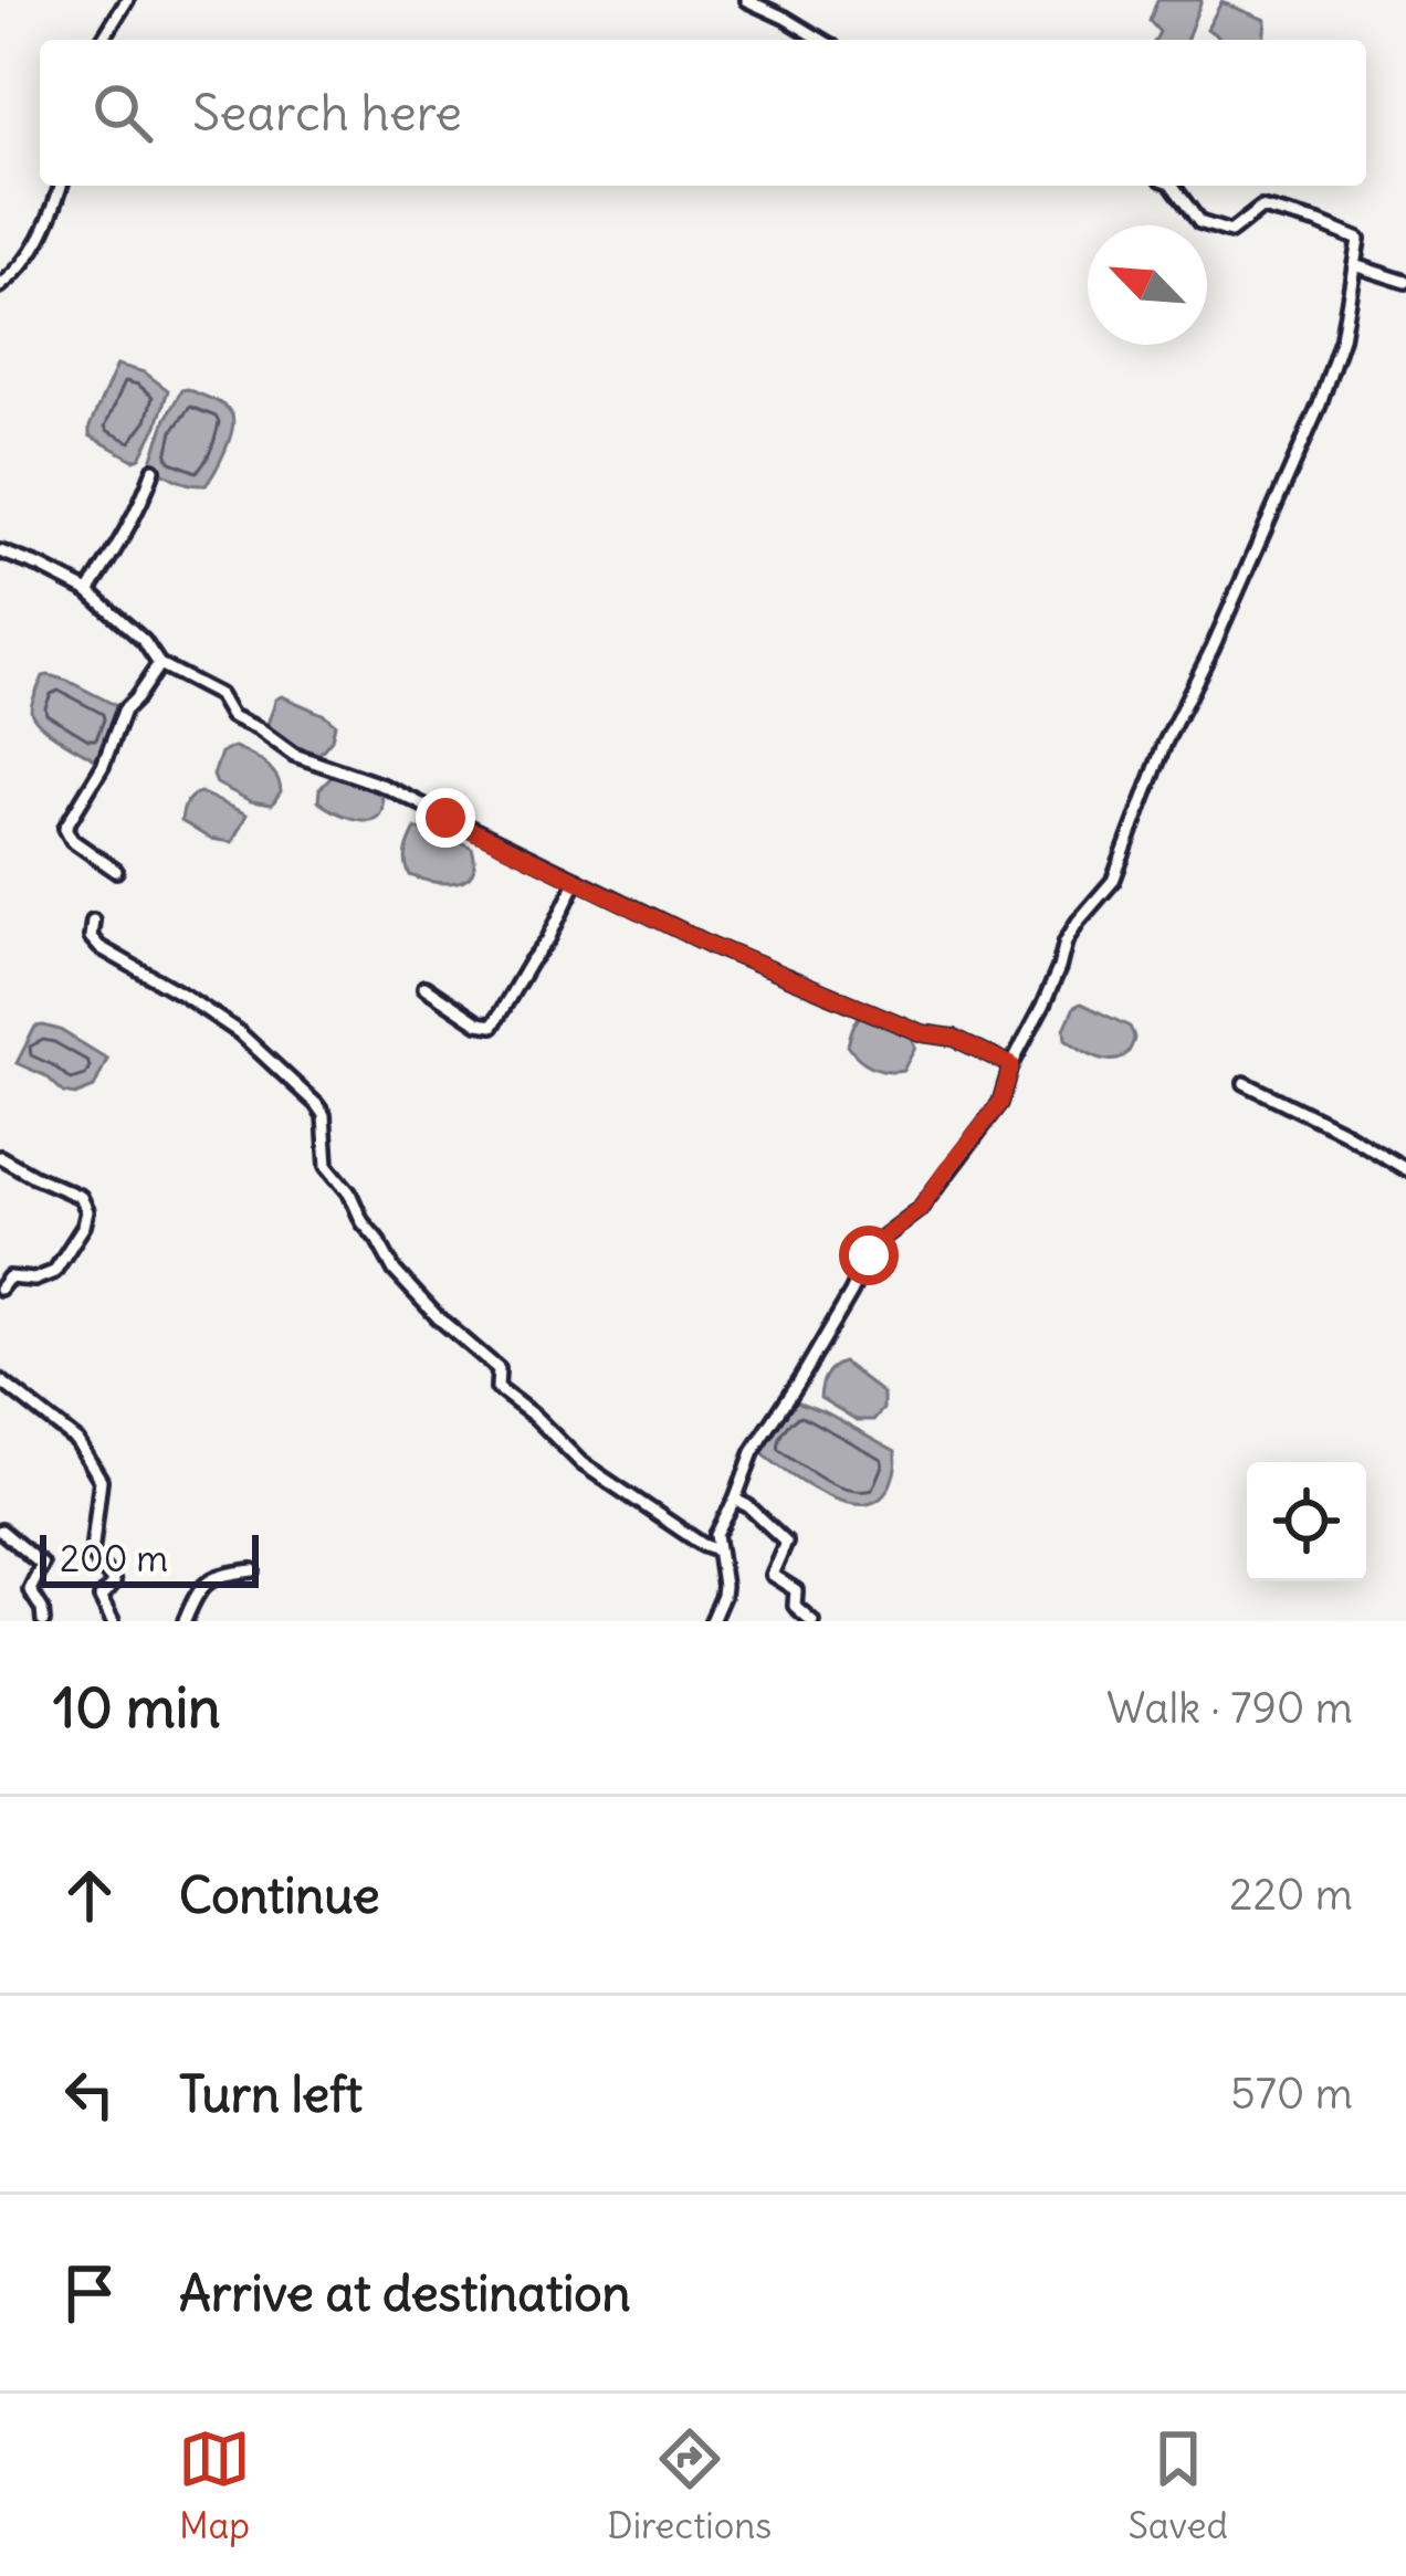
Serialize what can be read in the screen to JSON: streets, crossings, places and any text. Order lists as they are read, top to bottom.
{
  "scale_bar": "200 m",
  "north": "top left",
  "page": {
    "search": "Search here",
    "scale": "200 m",
    "heading": ["10 min", "Walk · 790 m"],
    "list": [
      ["Continue", "220 m"],
      ["Turn left", "570 m"],
      "Arrive at destination"
    ],
    "nav": ["Map", "Directions", "Saved"]
  }
}
